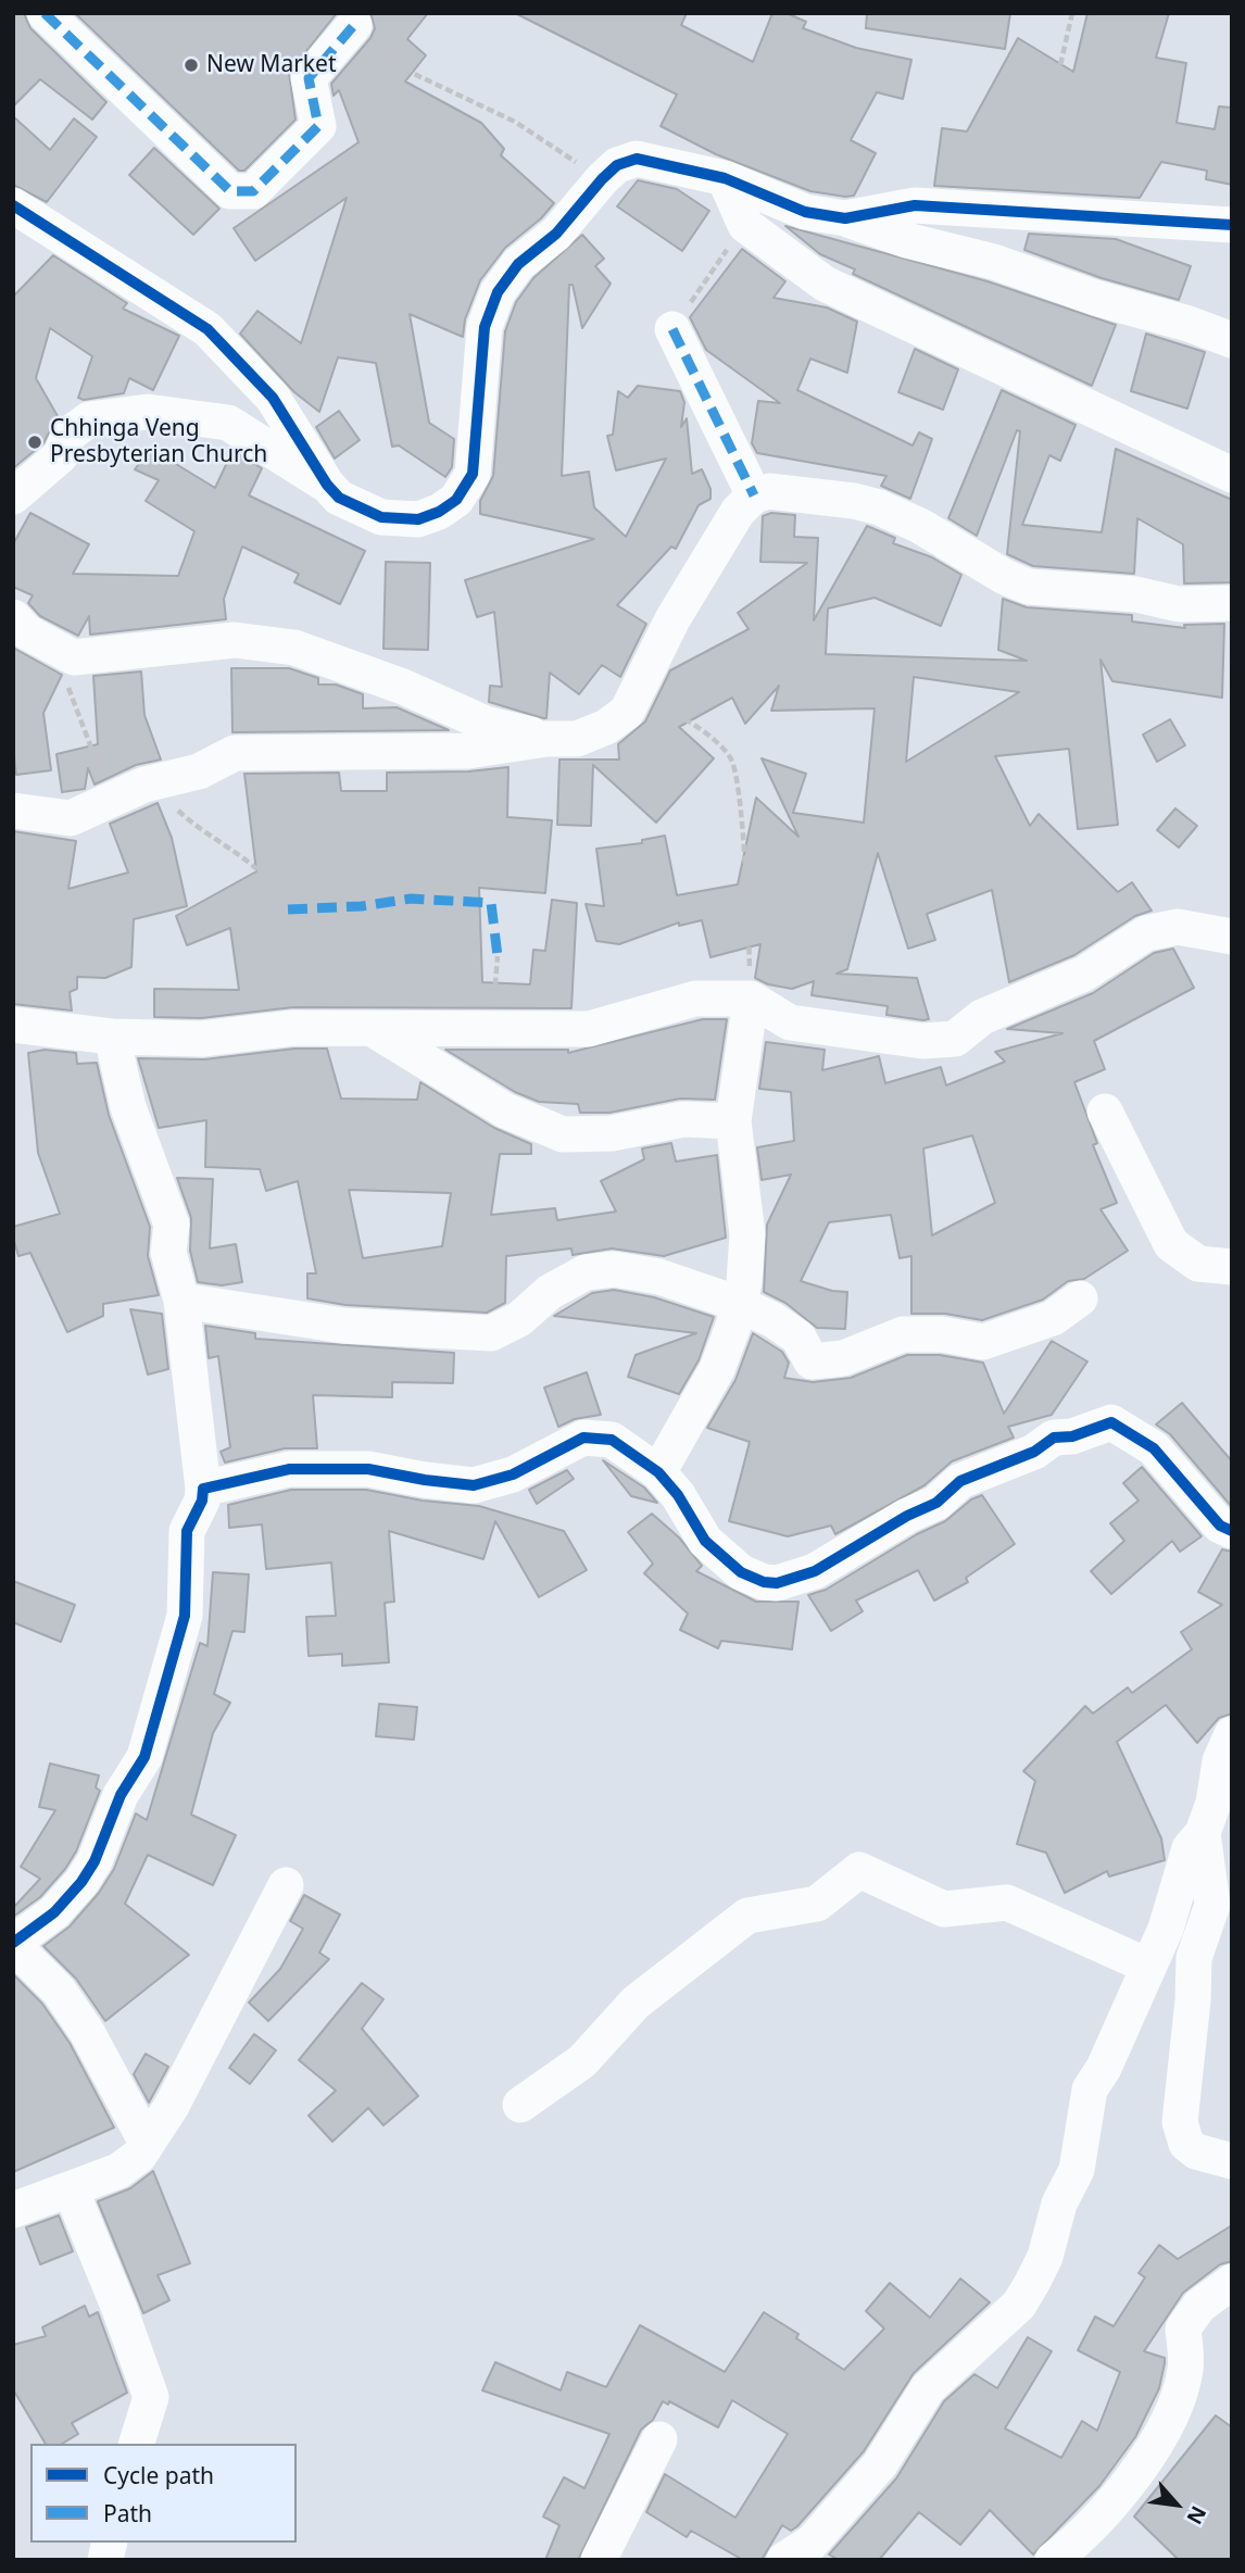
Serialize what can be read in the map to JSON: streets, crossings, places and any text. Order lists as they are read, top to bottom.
{
  "places": ["New Market", "Chhinga Veng Presbyterian Church"],
  "legend": ["Cycle path", "Path"],
  "north": "bottom right"
}
